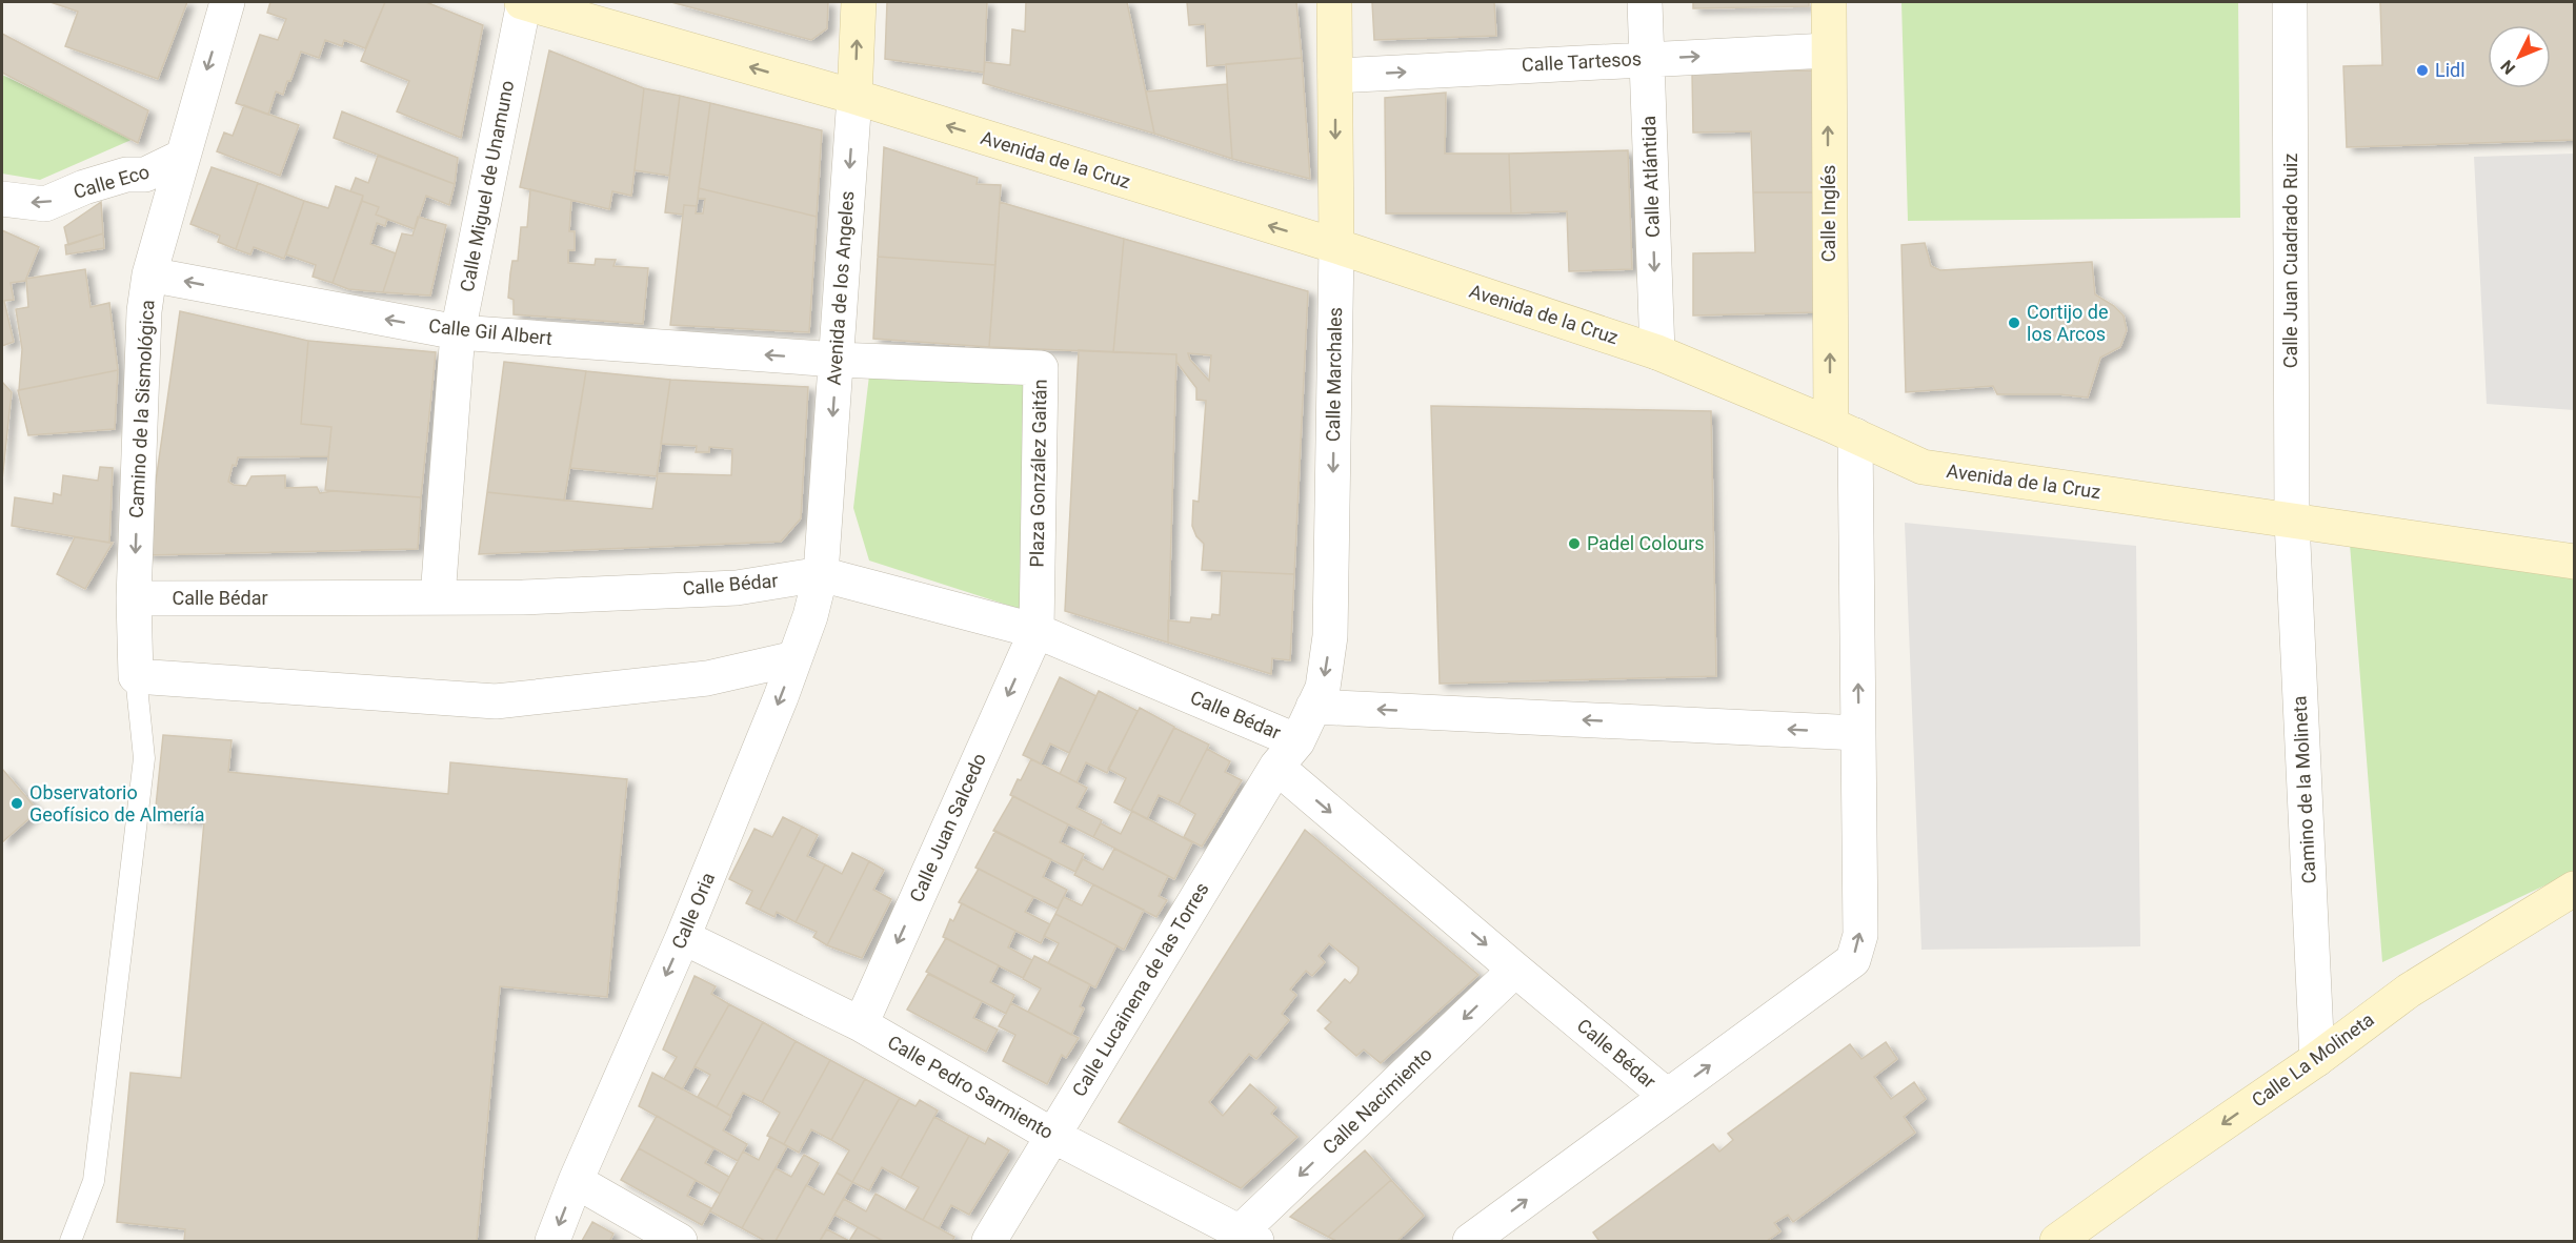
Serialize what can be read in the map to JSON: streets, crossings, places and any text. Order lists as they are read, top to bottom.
{
  "streets": {
    "street": [
      "Calle Tartesos",
      "Avenida de la Cruz",
      "Calle Atlántida",
      "Calle Eco",
      "Calle Miguel de Unamuno",
      "Calle Inglés",
      "Calle Juan Cuadrado Ruiz",
      "Avenida de los Angeles",
      "Calle Gil Albert",
      "Calle Marchales",
      "Camino de la Sismológica",
      "Plaza González Gaitán",
      "Calle Bédar",
      "Camino de la Molineta",
      "Calle Juan Salcedo",
      "Calle Oria",
      "Calle Lucainena de las Torres",
      "Calle La Molineta",
      "Calle Pedro Sarmiento",
      "Calle Nacimiento"
    ]
  },
  "crossings": [
    ["Calle Tartesos", "Calle Atlántida"],
    ["Calle Tartesos", "Calle Inglés"],
    ["Calle Tartesos", "Calle Marchales"],
    ["Avenida de la Cruz", "Calle Atlántida"],
    ["Avenida de la Cruz", "Calle Miguel de Unamuno"],
    ["Avenida de la Cruz", "Calle Inglés"],
    ["Avenida de la Cruz", "Calle Juan Cuadrado Ruiz"],
    ["Avenida de la Cruz", "Avenida de los Angeles"],
    ["Avenida de la Cruz", "Calle Marchales"],
    ["Avenida de la Cruz", "Camino de la Molineta"],
    ["Calle Eco", "Camino de la Sismológica"],
    ["Calle Miguel de Unamuno", "Calle Gil Albert"],
    ["Calle Miguel de Unamuno", "Calle Bédar"],
    ["Calle Juan Cuadrado Ruiz", "Camino de la Molineta"],
    ["Avenida de los Angeles", "Calle Gil Albert"],
    ["Avenida de los Angeles", "Plaza González Gaitán"],
    ["Avenida de los Angeles", "Calle Bédar"],
    ["Avenida de los Angeles", "Calle Oria"],
    ["Calle Gil Albert", "Camino de la Sismológica"],
    ["Calle Gil Albert", "Plaza González Gaitán"],
    ["Calle Marchales", "Calle Bédar"],
    ["Calle Marchales", "Calle Lucainena de las Torres"],
    ["Camino de la Sismológica", "Calle Bédar"],
    ["Plaza González Gaitán", "Calle Bédar"],
    ["Plaza González Gaitán", "Calle Juan Salcedo"],
    ["Calle Bédar", "Calle Juan Salcedo"],
    ["Calle Bédar", "Calle Oria"],
    ["Calle Bédar", "Calle Lucainena de las Torres"],
    ["Calle Bédar", "Calle Nacimiento"],
    ["Camino de la Molineta", "Calle La Molineta"],
    ["Calle Juan Salcedo", "Calle Pedro Sarmiento"],
    ["Calle Oria", "Calle Pedro Sarmiento"],
    ["Calle Lucainena de las Torres", "Calle Pedro Sarmiento"],
    ["Calle Pedro Sarmiento", "Calle Nacimiento"]
  ],
  "one_way": [
    "Calle Tartesos",
    "Avenida de la Cruz",
    "Calle Atlántida",
    "Calle Eco",
    "Calle Inglés",
    "Calle Gil Albert",
    "Calle Marchales",
    "Camino de la Sismológica",
    "Calle Juan Salcedo",
    "Calle Oria",
    "Calle La Molineta"
  ],
  "places": [
    "Lidl",
    "Cortijo de los Arcos",
    "Padel Colours",
    "Observatorio Geofísico de Almería"
  ],
  "north": "bottom left"
}
